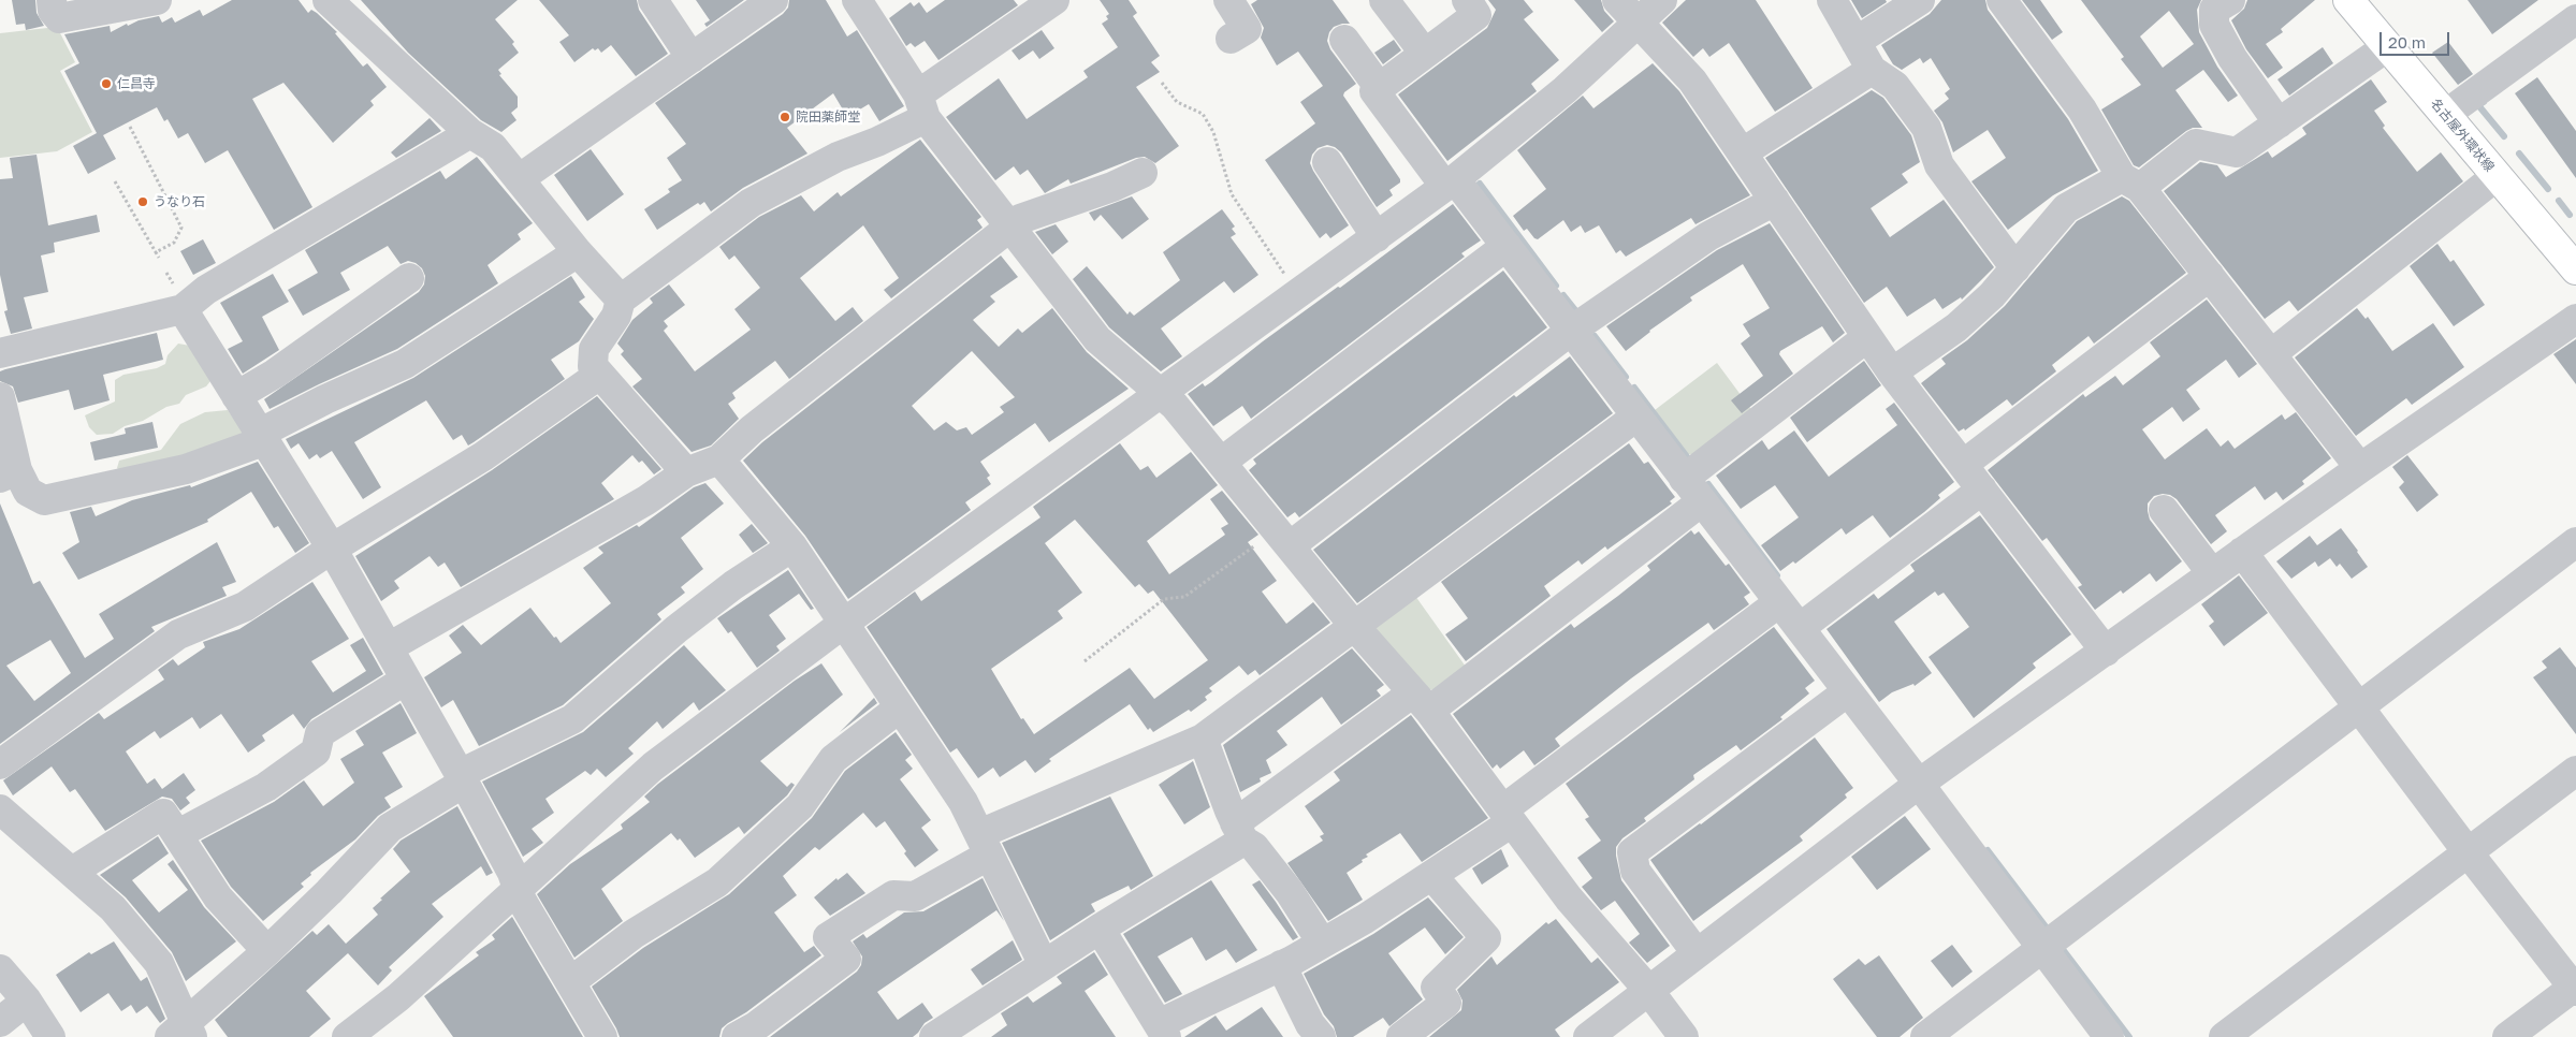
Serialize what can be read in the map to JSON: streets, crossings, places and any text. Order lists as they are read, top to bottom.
{
  "streets": {
    "main road": ["名古屋外環状線"]
  },
  "places": ["仁昌寺", "院田薬師堂", "うなり石"],
  "scale_bar": "20 m"
}
